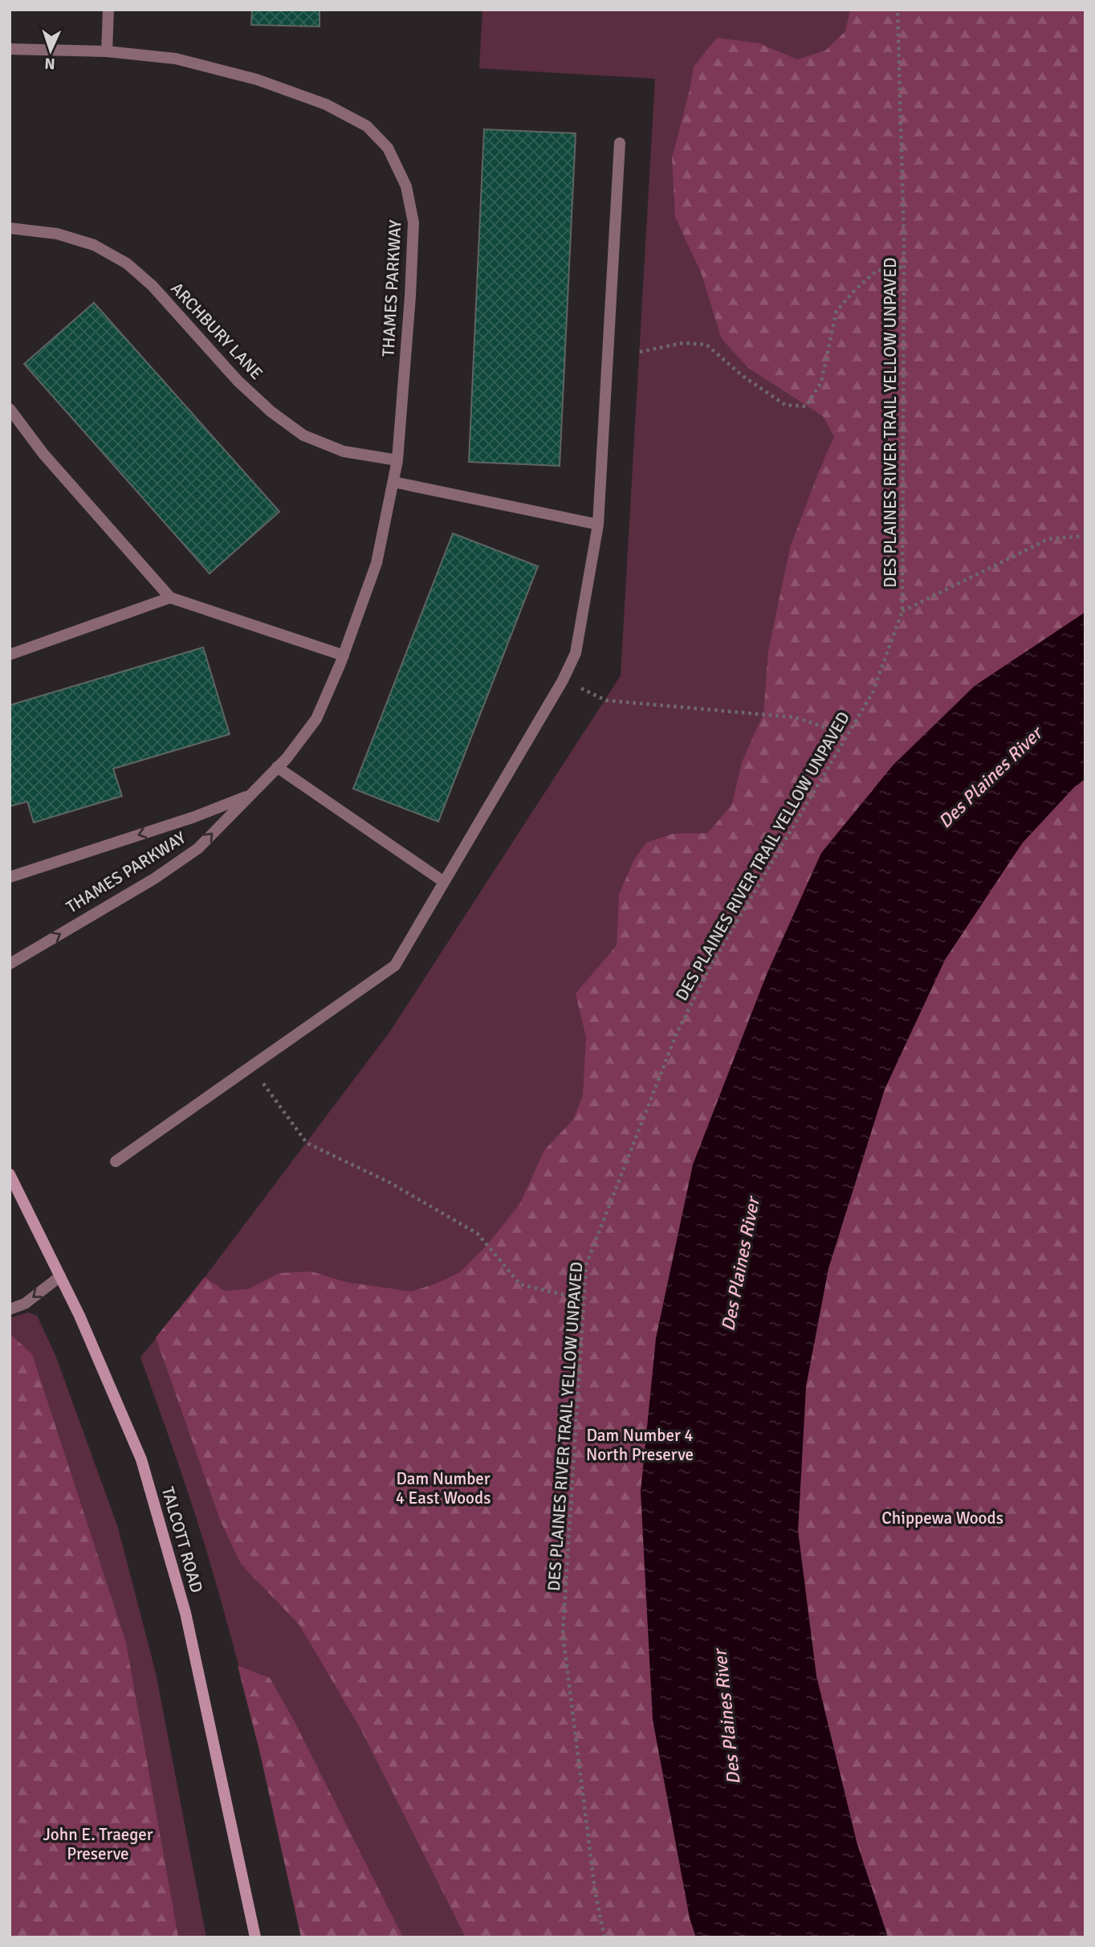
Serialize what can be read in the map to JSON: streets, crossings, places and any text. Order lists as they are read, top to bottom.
{
  "streets": {
    "main road": ["TALCOTT ROAD"],
    "street": ["THAMES PARKWAY", "ARCHBURY LANE"],
    "path": ["DES PLAINES RIVER TRAIL YELLOW UNPAVED"]
  },
  "crossings": [
    ["THAMES PARKWAY", "ARCHBURY LANE"]
  ],
  "water": ["Des Plaines River"],
  "parks": [
    "Dam Number 4 North Preserve",
    "Dam Number 4 East Woods",
    "Chippewa Woods",
    "John E. Traeger Preserve"
  ],
  "north": "bottom"
}
